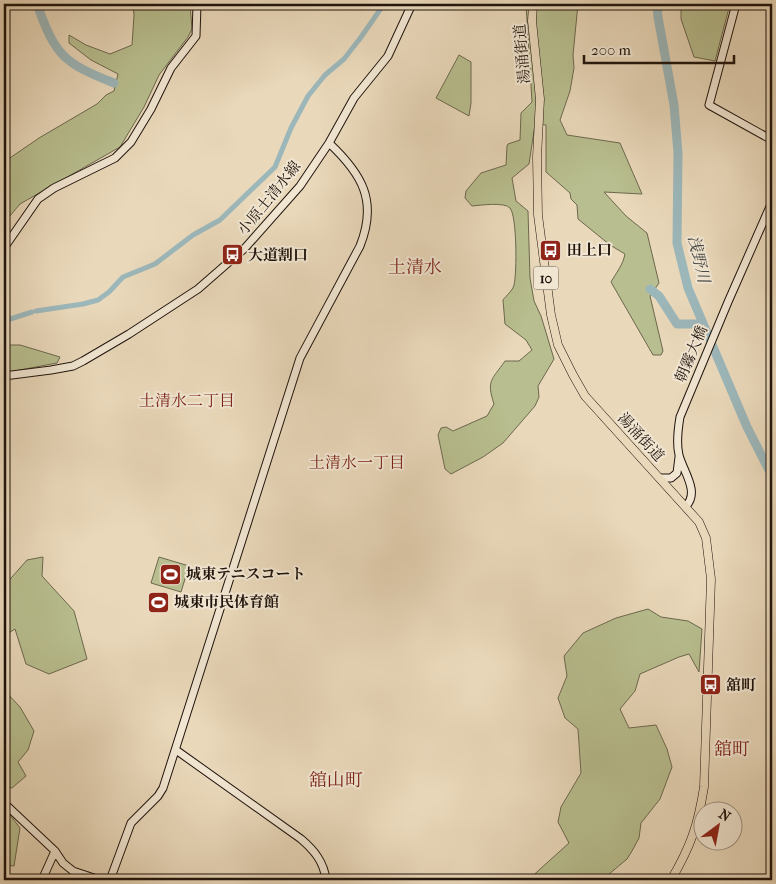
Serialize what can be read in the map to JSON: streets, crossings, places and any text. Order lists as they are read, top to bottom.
{
  "streets": {
    "main road": ["湯涌街道", "10"],
    "street": ["小原土清水線", "朝霧大橋"]
  },
  "districts": [
    "土清水",
    "土清水二丁目",
    "土清水一丁目",
    "舘町",
    "舘山町"
  ],
  "water": ["浅野川"],
  "places": {
    "bus stop": ["田上口", "大道割口", "舘町"],
    "sports": ["城東テニスコート", "城東市民体育館"]
  },
  "scale_bar": "200 m",
  "north": "top right"
}
